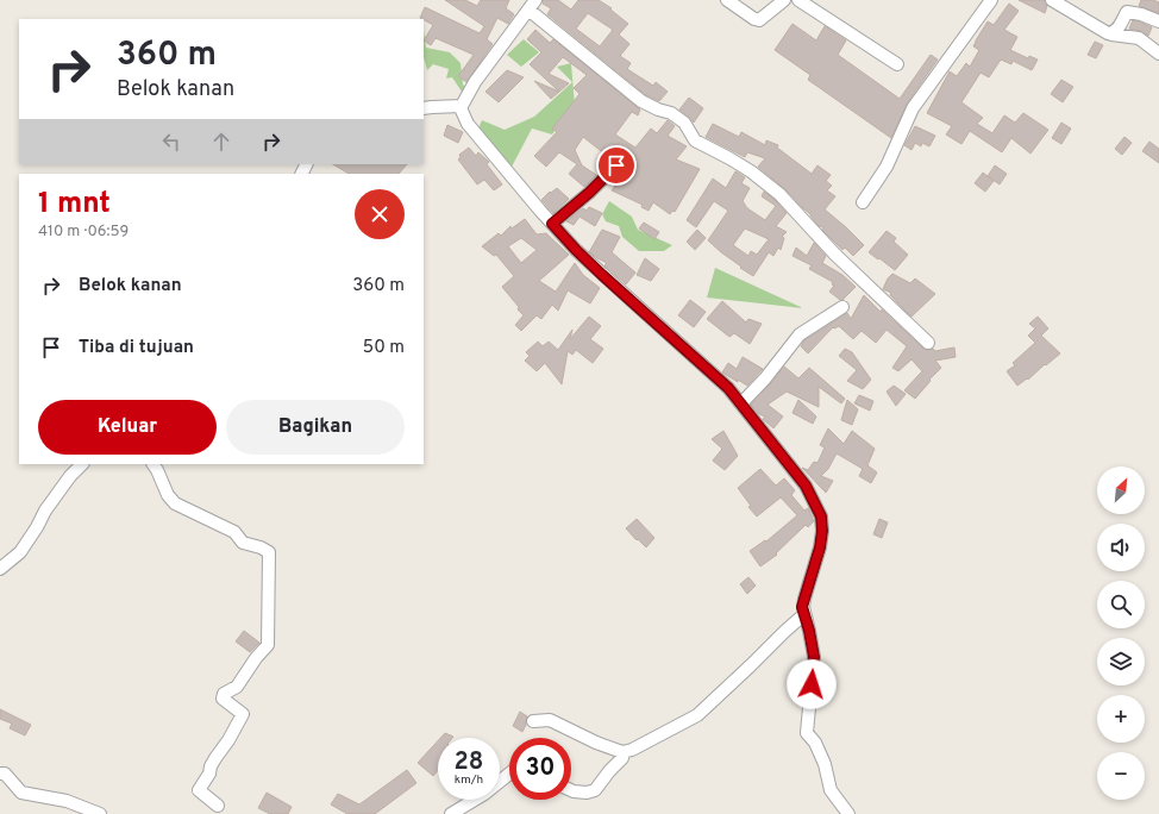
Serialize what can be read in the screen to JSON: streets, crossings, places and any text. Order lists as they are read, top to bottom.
{
  "north": "top right",
  "page": {
    "turn": ["360 m", "Belok kanan"],
    "heading": ["1 mnt", "410 m · 06:59"],
    "list": [
      {
        "name": "Belok kanan",
        "value": "360 m"
      },
      {
        "name": "Tiba di tujuan",
        "value": "50 m"
      }
    ],
    "buttons": ["Keluar", "Bagikan"],
    "map_buttons": ["+", "−"],
    "speed": "28 km/h",
    "limit": "30"
  }
}
